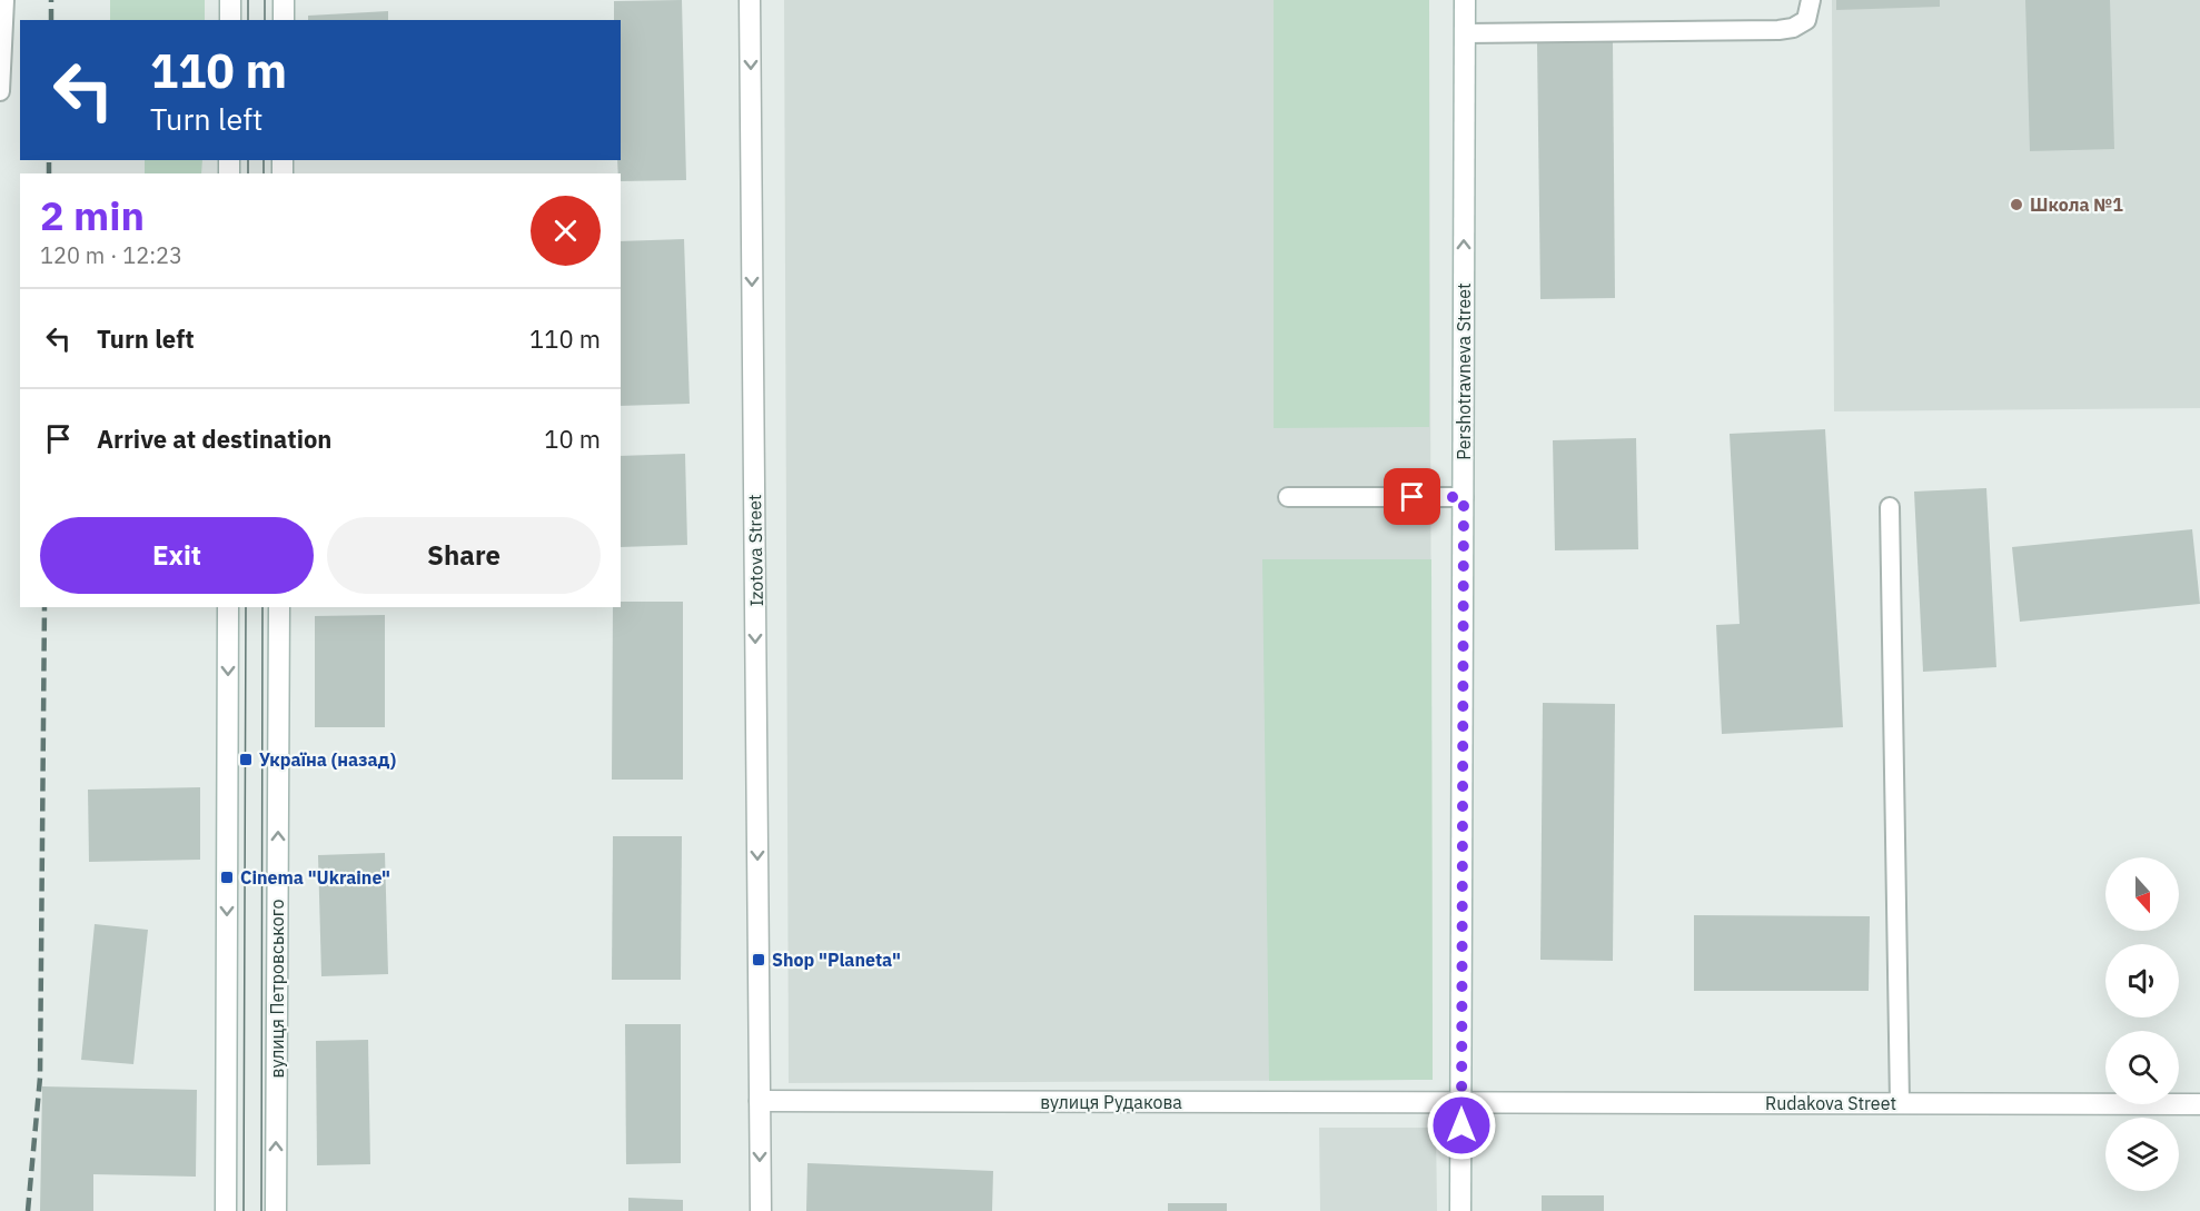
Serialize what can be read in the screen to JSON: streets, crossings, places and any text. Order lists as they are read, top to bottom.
{
  "streets": {
    "street": [
      "Pershotravneva Street",
      "Izotova Street",
      "вулиця Петровського",
      "вулиця Рудакова",
      "Rudakova Street"
    ]
  },
  "crossings": [
    ["Pershotravneva Street", "вулиця Рудакова"],
    ["Pershotravneva Street", "Rudakova Street"],
    ["Izotova Street", "вулиця Рудакова"],
    ["вулиця Рудакова", "Rudakova Street"]
  ],
  "one_way": ["Pershotravneva Street", "Izotova Street"],
  "places": {
    "other": ["Школа №1"],
    "transit": ["Україна (назад)", "Cinema \"Ukraine\"", "Shop \"Planeta\""]
  },
  "north": "bottom",
  "page": {
    "turn": ["110 m", "Turn left"],
    "heading": ["2 min", "120 m · 12:23"],
    "list": [
      {
        "name": "Turn left",
        "value": "110 m"
      },
      {
        "name": "Arrive at destination",
        "value": "10 m"
      }
    ],
    "buttons": ["Exit", "Share"]
  }
}
